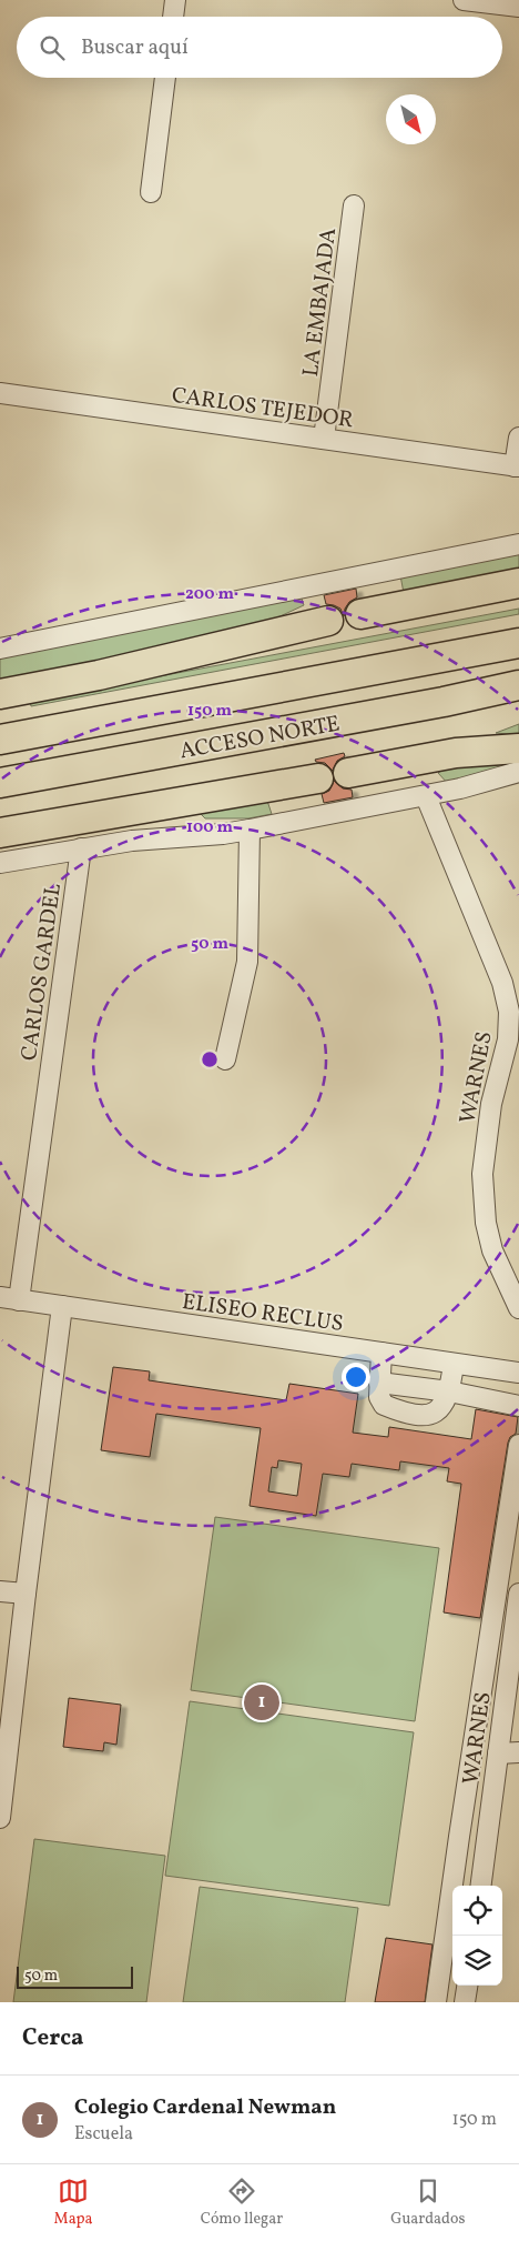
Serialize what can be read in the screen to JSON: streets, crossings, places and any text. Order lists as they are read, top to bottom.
{
  "streets": {
    "highway": ["ACCESO NORTE"],
    "street": [
      "LA EMBAJADA",
      "CARLOS TEJEDOR",
      "CARLOS GARDEL",
      "WARNES",
      "ELISEO RECLUS"
    ]
  },
  "crossings": [
    ["LA EMBAJADA", "CARLOS TEJEDOR"],
    ["CARLOS GARDEL", "ELISEO RECLUS"]
  ],
  "scale_bar": "50 m",
  "north": "bottom right",
  "page": {
    "search": "Buscar aquí",
    "pins": "1",
    "scale": "50 m",
    "heading": "Cerca",
    "list": [
      {
        "mark": "1",
        "name": "Colegio Cardenal Newman",
        "note": "Escuela",
        "value": "150 m"
      }
    ],
    "nav": ["Mapa", "Cómo llegar", "Guardados"]
  },
  "rings": [
    "200 m",
    "150 m",
    "100 m",
    "50 m"
  ]
}
